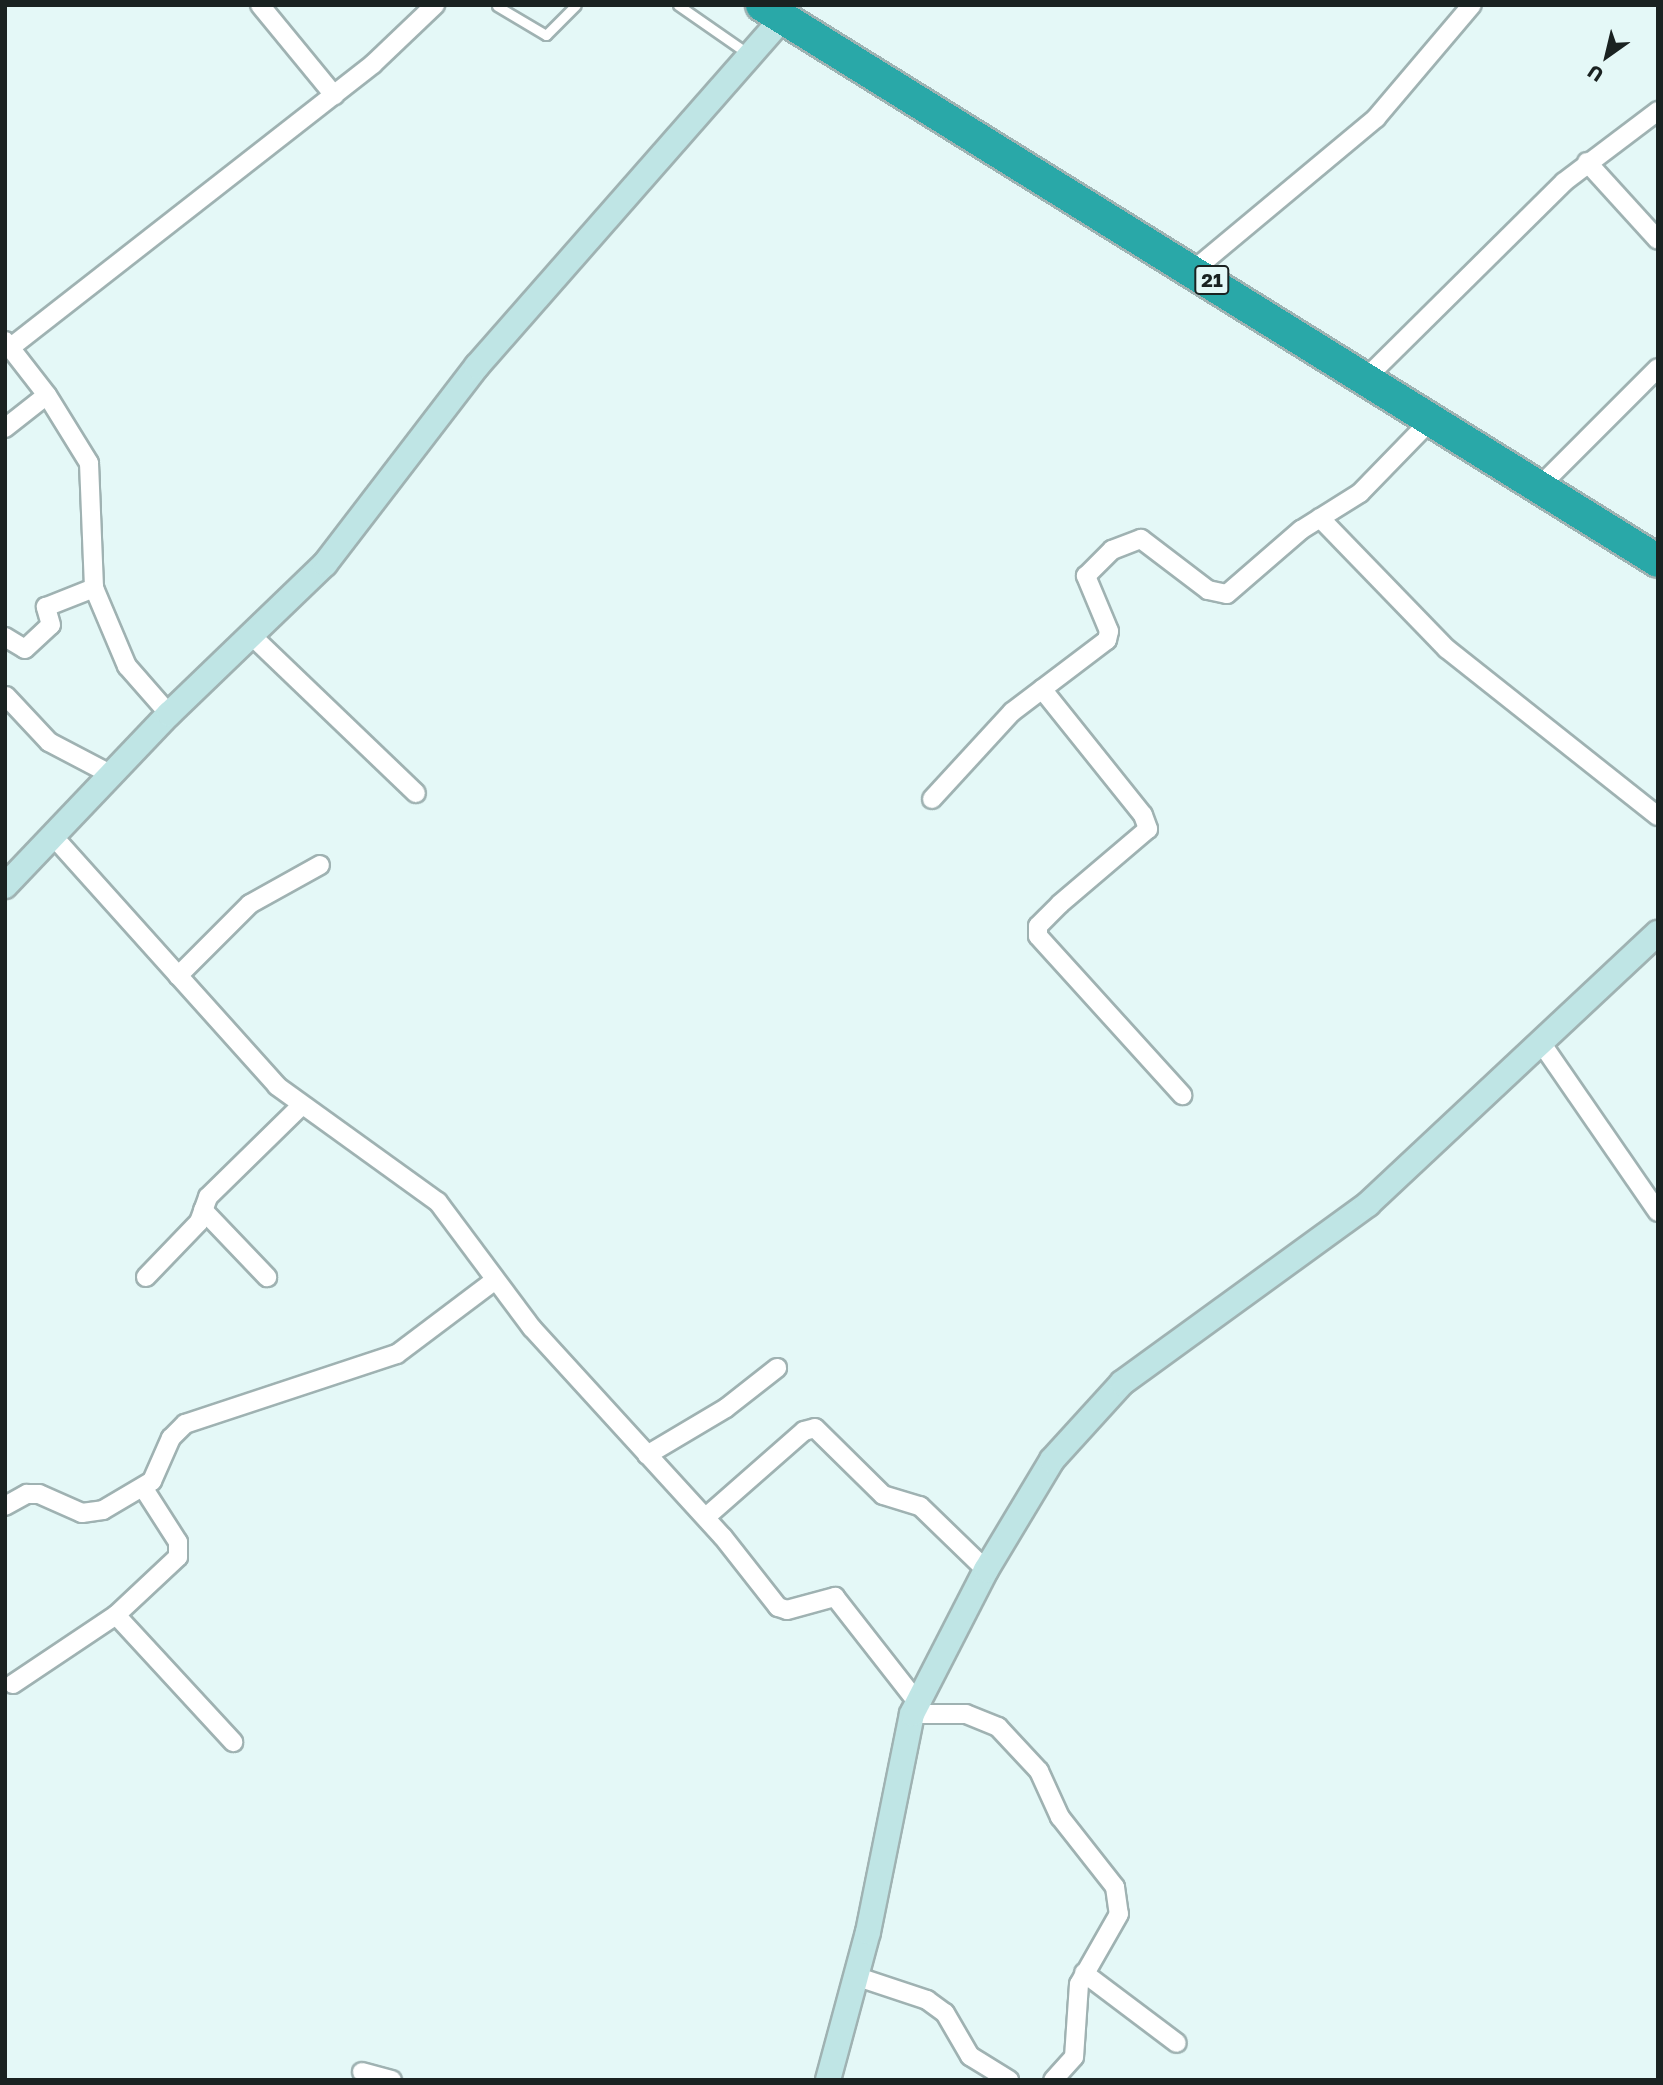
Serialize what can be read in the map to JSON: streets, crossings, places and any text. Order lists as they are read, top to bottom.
{
  "streets": {
    "highway": ["21"]
  },
  "north": "bottom left"
}
